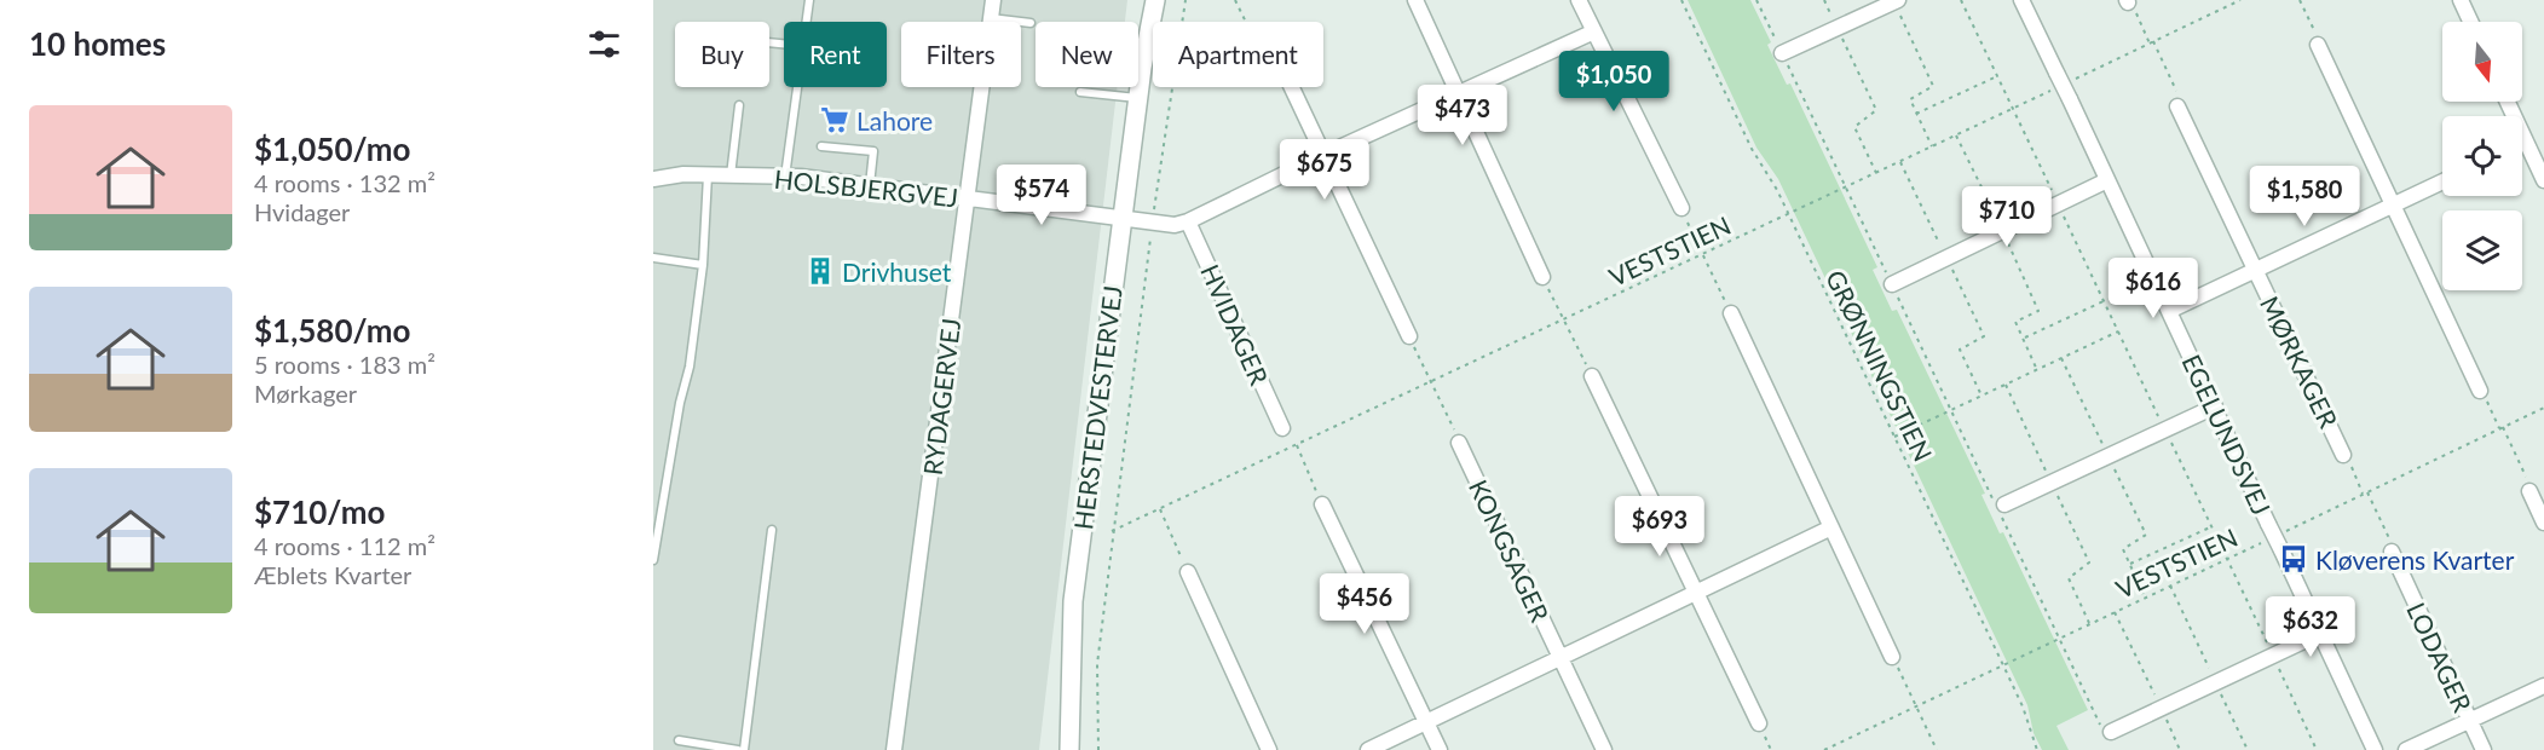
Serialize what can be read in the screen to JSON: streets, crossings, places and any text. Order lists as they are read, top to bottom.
{
  "streets": {
    "street": [
      "HOLSBJERGVEJ",
      "HVIDAGER",
      "MØRKAGER",
      "RYDAGERVEJ",
      "HERSTEDVESTERVEJ",
      "EGELUNDSVEJ",
      "KONGSAGER",
      "LODAGER"
    ],
    "path": ["VESTSTIEN", "GRØNNINGSTIEN"]
  },
  "crossings": [
    ["HOLSBJERGVEJ", "RYDAGERVEJ"],
    ["HOLSBJERGVEJ", "HERSTEDVESTERVEJ"],
    ["VESTSTIEN", "GRØNNINGSTIEN"],
    ["VESTSTIEN", "EGELUNDSVEJ"],
    ["MØRKAGER", "EGELUNDSVEJ"]
  ],
  "places": {
    "supermarket": ["Lahore"],
    "building": ["Drivhuset"],
    "bus stop": ["Kløverens Kvarter"]
  },
  "north": "bottom",
  "page": {
    "heading": "10 homes",
    "chip": [
      "Buy",
      "Rent",
      "Filters",
      "New",
      "Apartment"
    ],
    "price": [
      "$1,050",
      "$473",
      "$675",
      "$574",
      "$1,580",
      "$710",
      "$616",
      "$693",
      "$456",
      "$632"
    ],
    "list": [
      {
        "name": "$1,050/mo",
        "note": "4 rooms · 132 m² · Hvidager"
      },
      {
        "name": "$1,580/mo",
        "note": "5 rooms · 183 m² · Mørkager"
      },
      {
        "name": "$710/mo",
        "note": "4 rooms · 112 m² · Æblets Kvarter"
      }
    ]
  }
}
